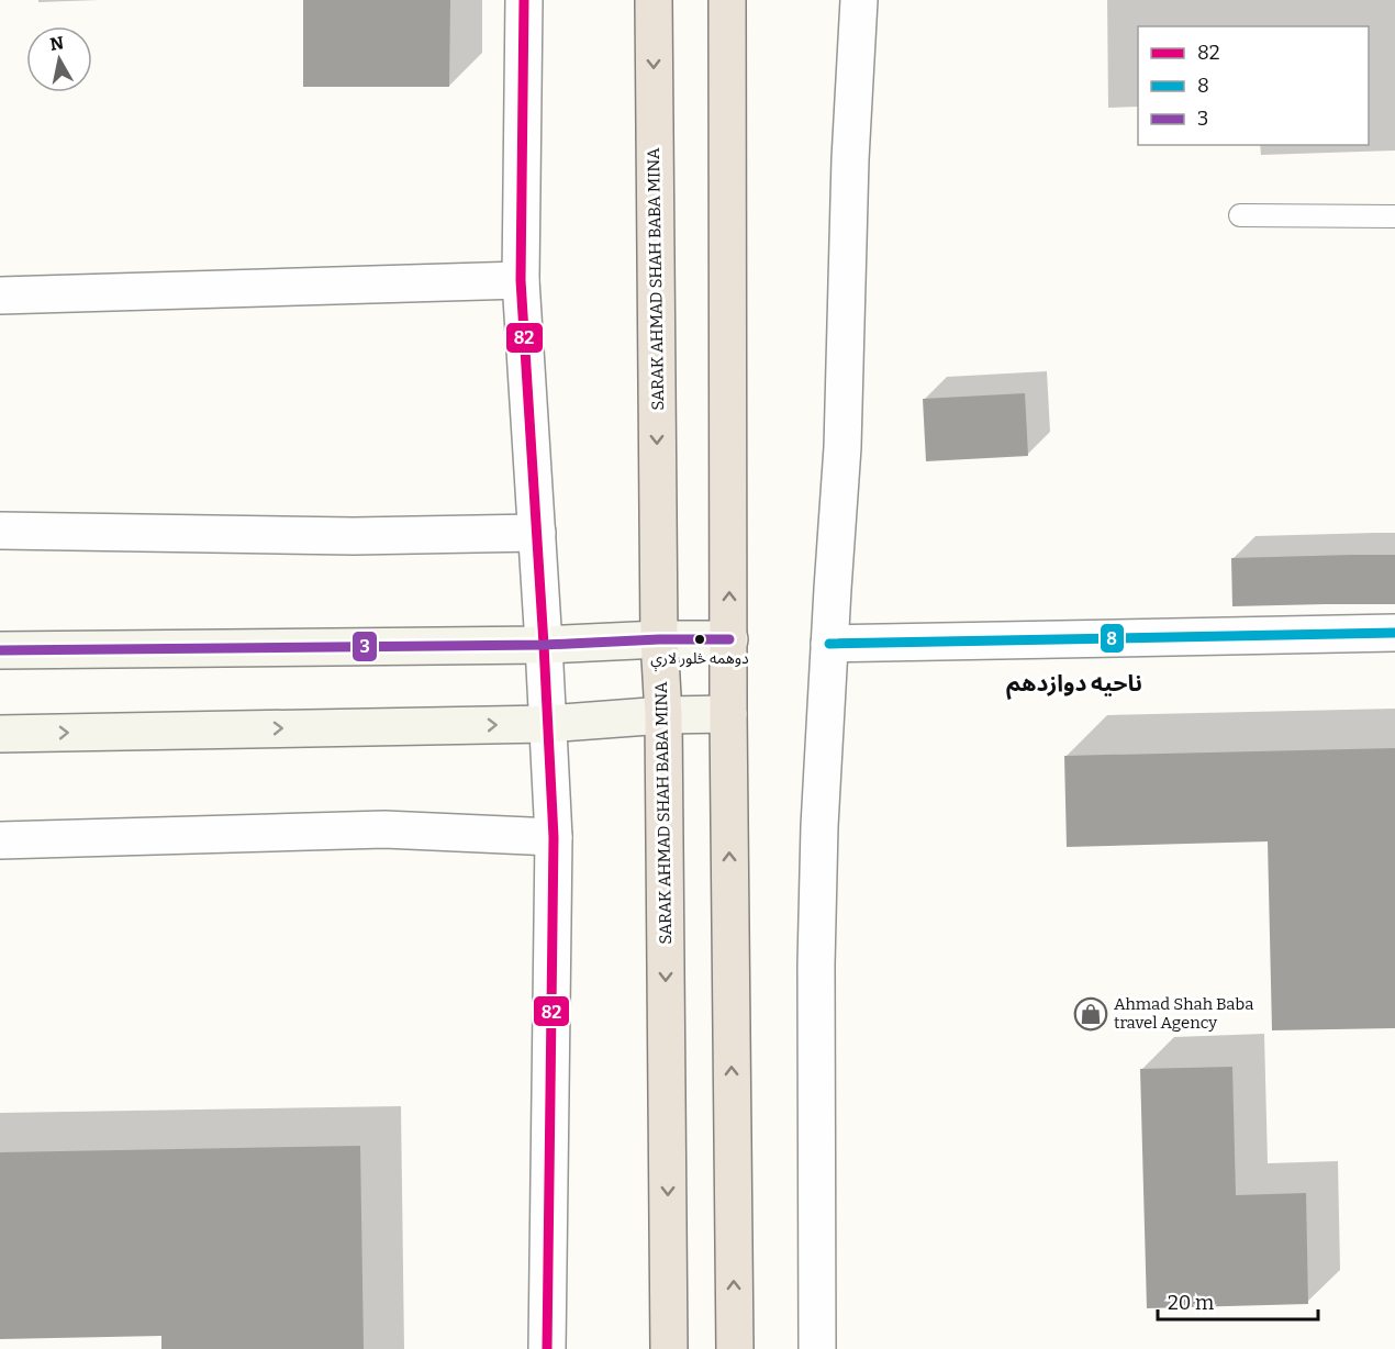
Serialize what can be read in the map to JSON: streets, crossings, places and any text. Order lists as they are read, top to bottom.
{
  "streets": {
    "highway": ["SARAK AHMAD SHAH BABA MINA"]
  },
  "districts": ["ناحیه دوازدهم"],
  "places": {
    "other": ["دوهمه څلور لارې"],
    "shop": ["Ahmad Shah Baba travel Agency"]
  },
  "lines": ["transit line 82", "transit line 8", "transit line 3"],
  "legend": ["82", "8", "3"],
  "scale_bar": "20 m",
  "north": "top"
}
